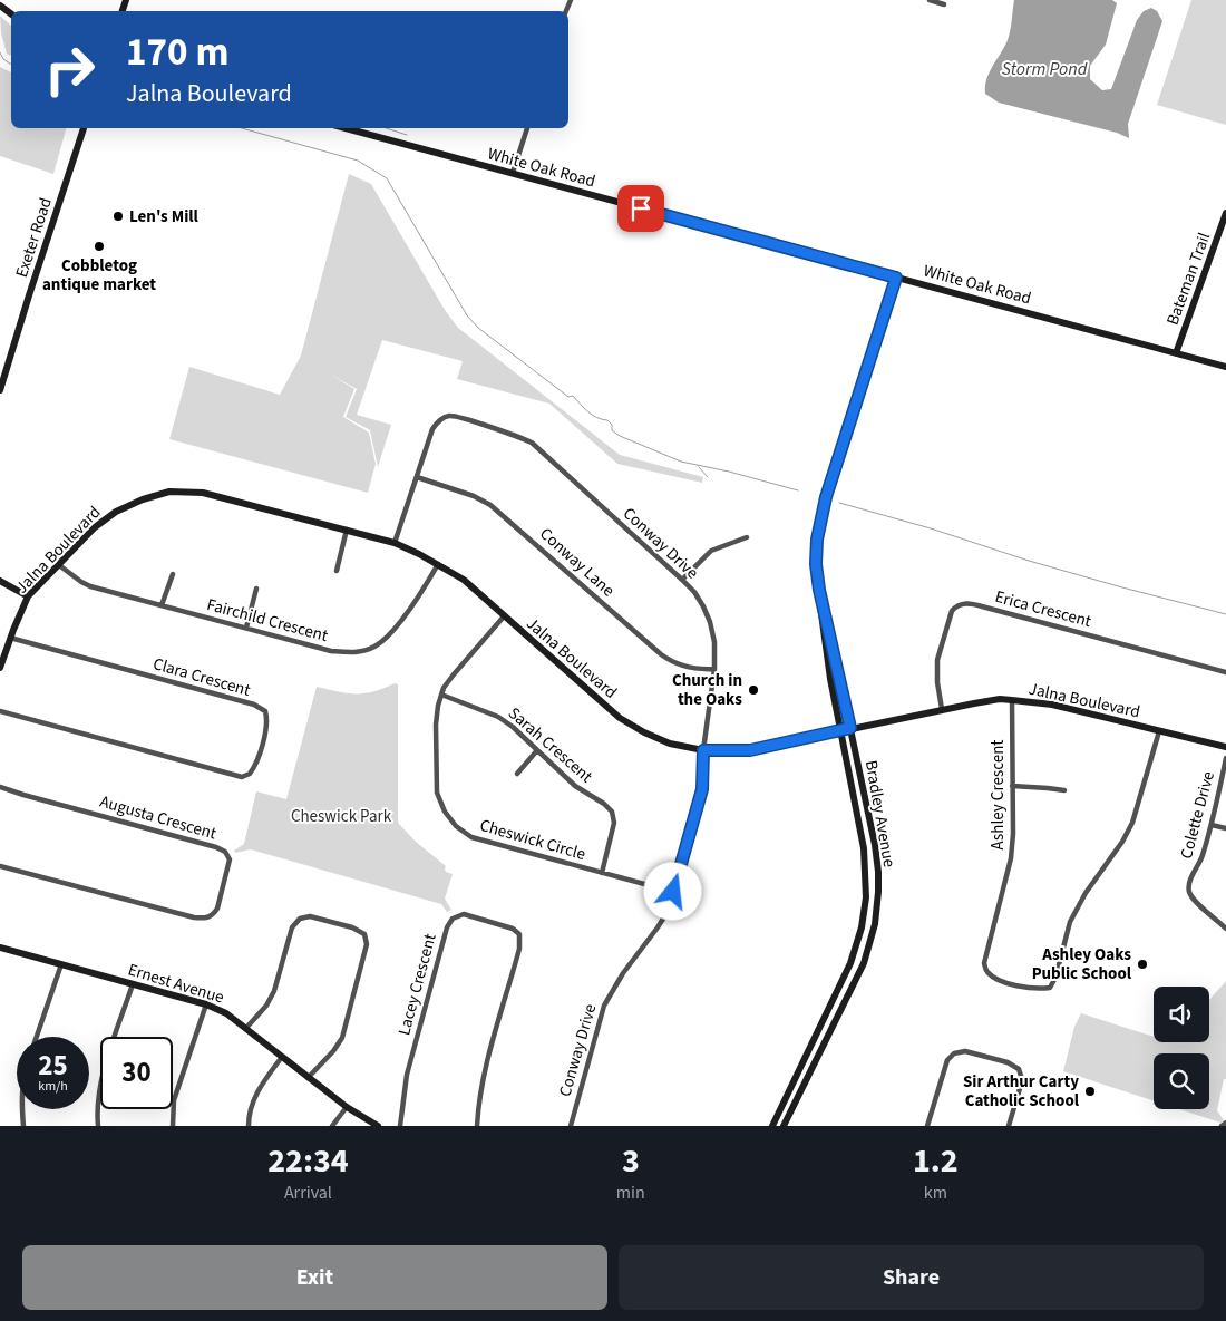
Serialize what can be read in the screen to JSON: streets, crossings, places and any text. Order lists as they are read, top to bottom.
{
  "streets": {
    "street": [
      "White Oak Road",
      "Exeter Road",
      "Bateman Trail",
      "Conway Drive",
      "Jalna Boulevard",
      "Conway Lane",
      "Erica Crescent",
      "Fairchild Crescent",
      "Clara Crescent",
      "Sarah Crescent",
      "Ashley Crescent",
      "Bradley Avenue",
      "Colette Drive",
      "Augusta Crescent",
      "Cheswick Circle",
      "Ernest Avenue",
      "Lacey Crescent"
    ]
  },
  "crossings": [
    ["White Oak Road", "Bateman Trail"],
    ["White Oak Road", "Bradley Avenue"],
    ["Conway Drive", "Jalna Boulevard"],
    ["Conway Drive", "Conway Lane"],
    ["Conway Drive", "Cheswick Circle"],
    ["Jalna Boulevard", "Erica Crescent"],
    ["Jalna Boulevard", "Fairchild Crescent"],
    ["Jalna Boulevard", "Clara Crescent"],
    ["Jalna Boulevard", "Ashley Crescent"],
    ["Jalna Boulevard", "Bradley Avenue"],
    ["Jalna Boulevard", "Cheswick Circle"],
    ["Sarah Crescent", "Cheswick Circle"]
  ],
  "water": ["Storm Pond"],
  "parks": ["Cheswick Park"],
  "places": [
    "Len's Mill",
    "Cobbletog antique market",
    "Church in the Oaks",
    "Ashley Oaks Public School",
    "Sir Arthur Carty Catholic School"
  ],
  "page": {
    "turn": ["170 m", "Jalna Boulevard"],
    "speed": "25 km/h",
    "limit": "30",
    "eta": [
      "22:34",
      "Arrival",
      "3",
      "min",
      "1.2",
      "km"
    ],
    "buttons": ["Exit", "Share"]
  }
}
